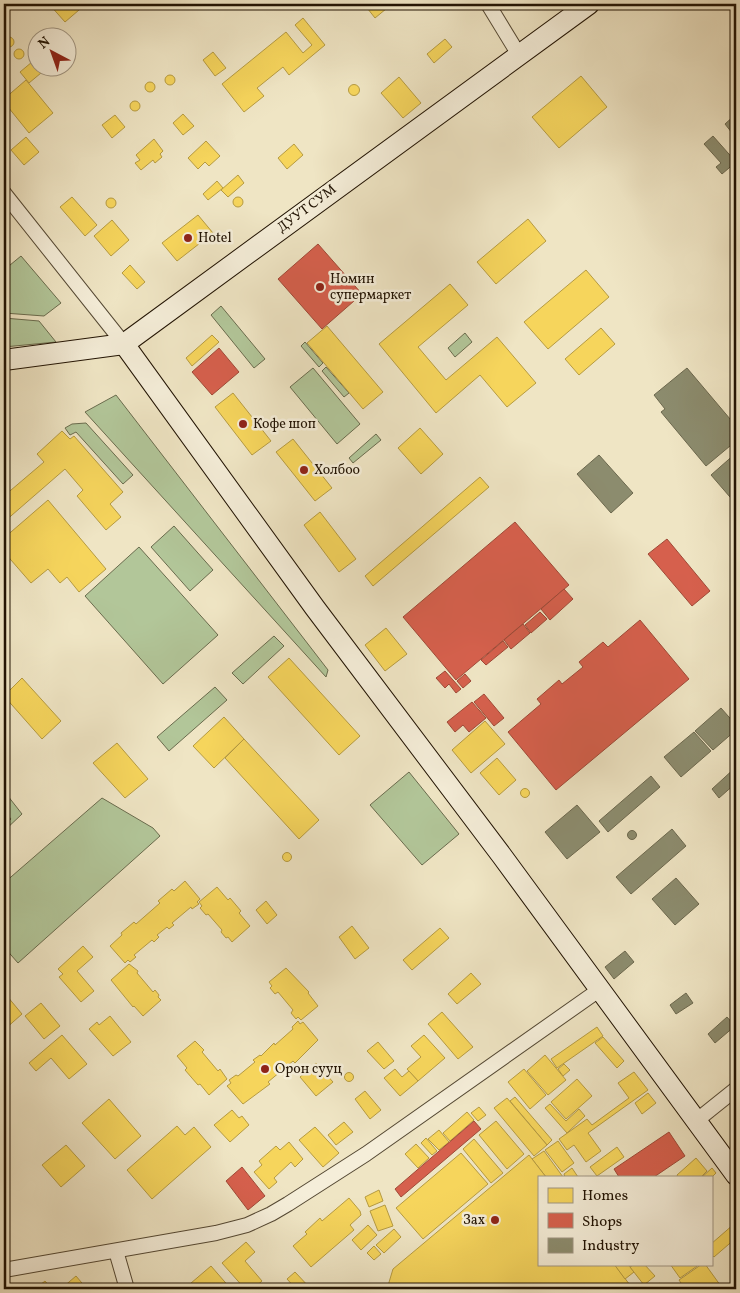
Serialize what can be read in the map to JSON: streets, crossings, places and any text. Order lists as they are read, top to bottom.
{
  "streets": {
    "street": ["ДУУТ СУМ"]
  },
  "places": [
    "Hotel",
    "Номин супермаркет",
    "Кофе шоп",
    "Холбоо",
    "Орон сууц",
    "Зах"
  ],
  "legend": ["Homes", "Shops", "Industry"],
  "north": "top left"
}
